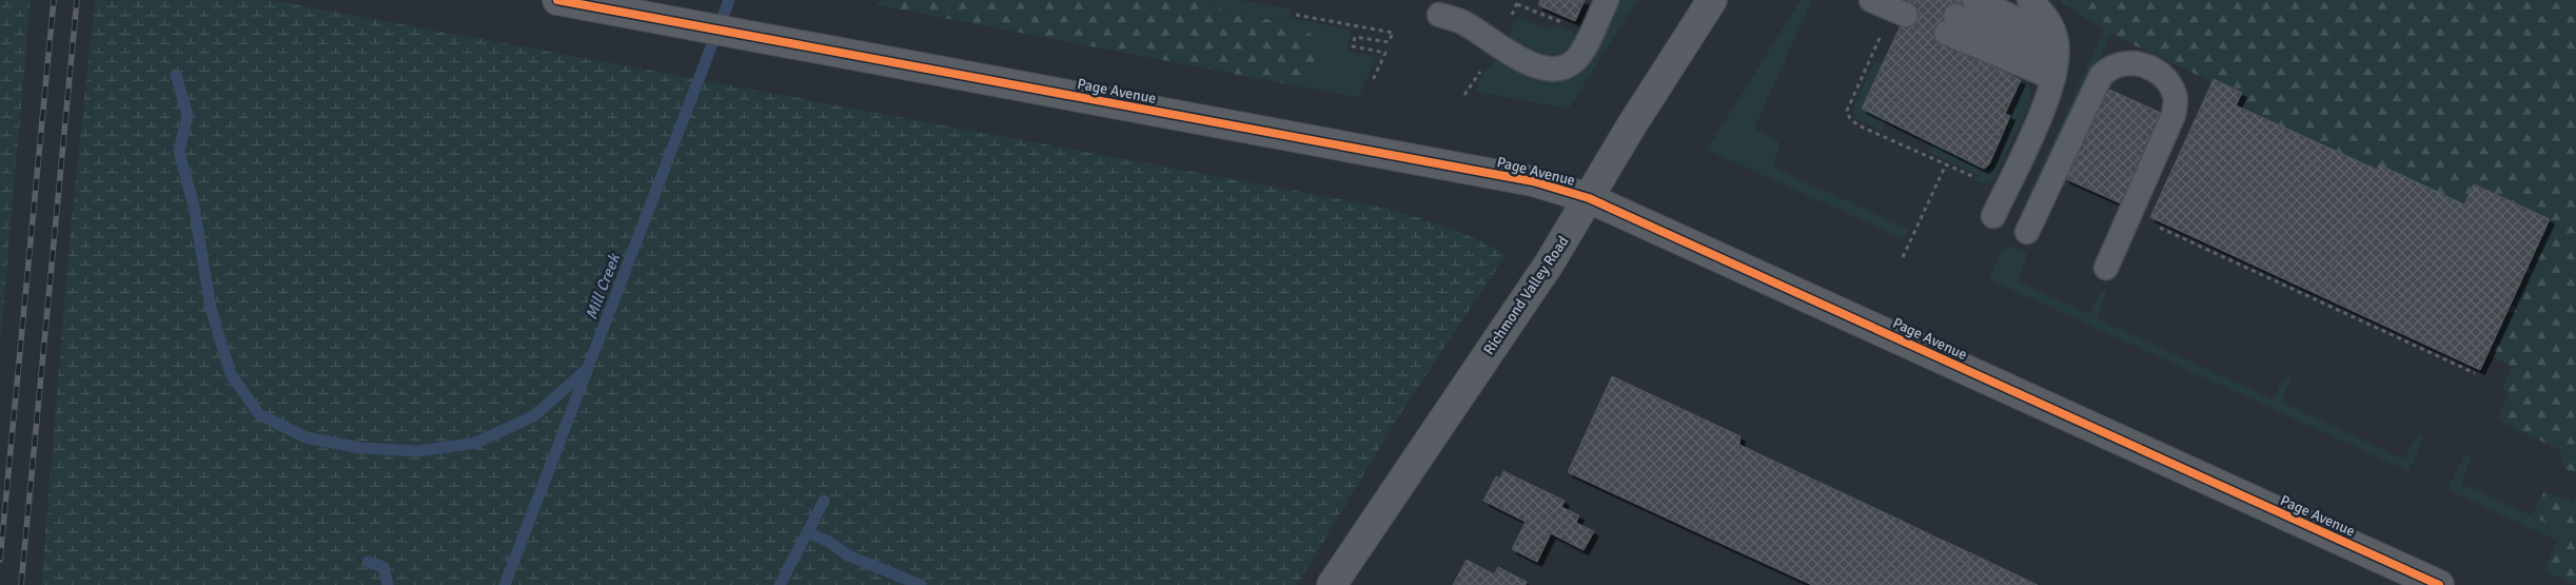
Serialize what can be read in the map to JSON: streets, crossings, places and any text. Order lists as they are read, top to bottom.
{
  "streets": {
    "street": ["Page Avenue", "Richmond Valley Road"]
  },
  "crossings": [
    ["Page Avenue", "Richmond Valley Road"]
  ],
  "water": ["Mill Creek"]
}
